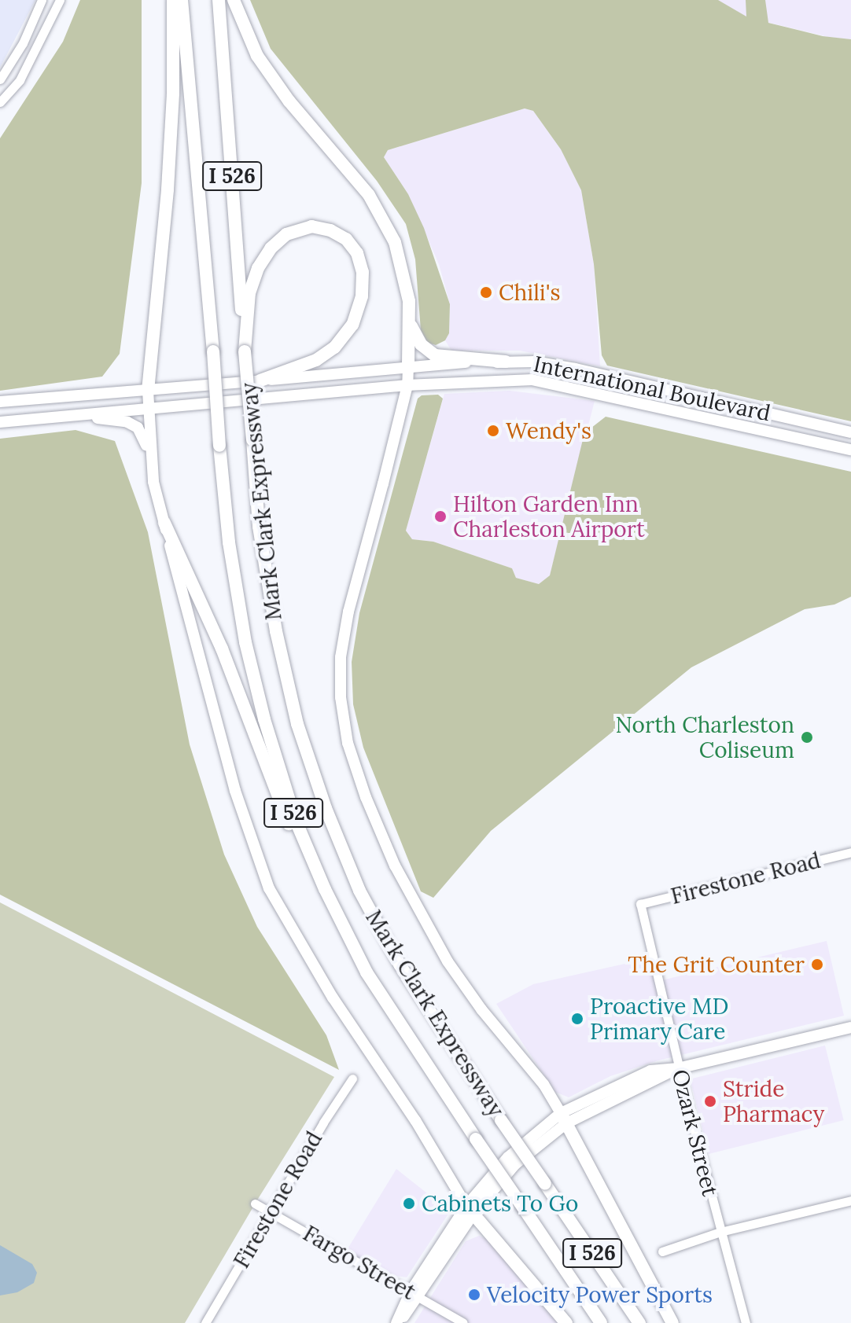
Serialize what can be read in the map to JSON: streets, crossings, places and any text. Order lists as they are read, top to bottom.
{
  "streets": {
    "highway": ["I 526", "Mark Clark Expressway"],
    "main road": ["International Boulevard"],
    "street": ["Firestone Road", "Ozark Street", "Fargo Street"]
  },
  "crossings": [
    ["Firestone Road", "Ozark Street"],
    ["Firestone Road", "Fargo Street"]
  ],
  "places": [
    "Chili's",
    "Wendy's",
    "Hilton Garden Inn Charleston Airport",
    "North Charleston Coliseum",
    "The Grit Counter",
    "Proactive MD Primary Care",
    "Stride Pharmacy",
    "Cabinets To Go",
    "Velocity Power Sports"
  ]
}
